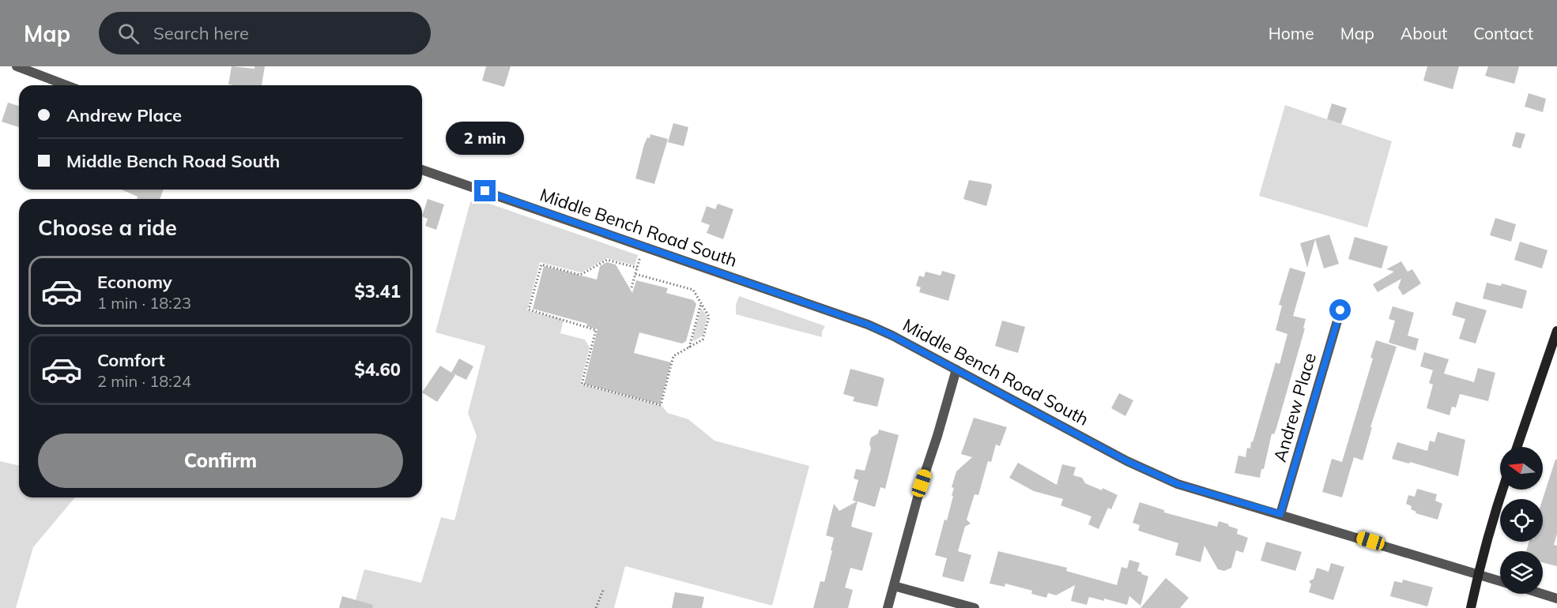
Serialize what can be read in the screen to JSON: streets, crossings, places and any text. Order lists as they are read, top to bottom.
{
  "streets": {
    "street": ["Middle Bench Road South", "Andrew Place"]
  },
  "crossings": [
    ["Middle Bench Road South", "Andrew Place"]
  ],
  "north": "left",
  "page": {
    "header": "Map",
    "search": "Search here",
    "nav": [
      "Home",
      "Map",
      "About",
      "Contact"
    ],
    "banner": ["Andrew Place", "Middle Bench Road South"],
    "bubble": "2 min",
    "heading": "Choose a ride",
    "list": [
      {
        "name": "Economy",
        "note": "1 min · 18:23",
        "value": "$3.41"
      },
      {
        "name": "Comfort",
        "note": "2 min · 18:24",
        "value": "$4.60"
      }
    ],
    "buttons": "Confirm"
  }
}
